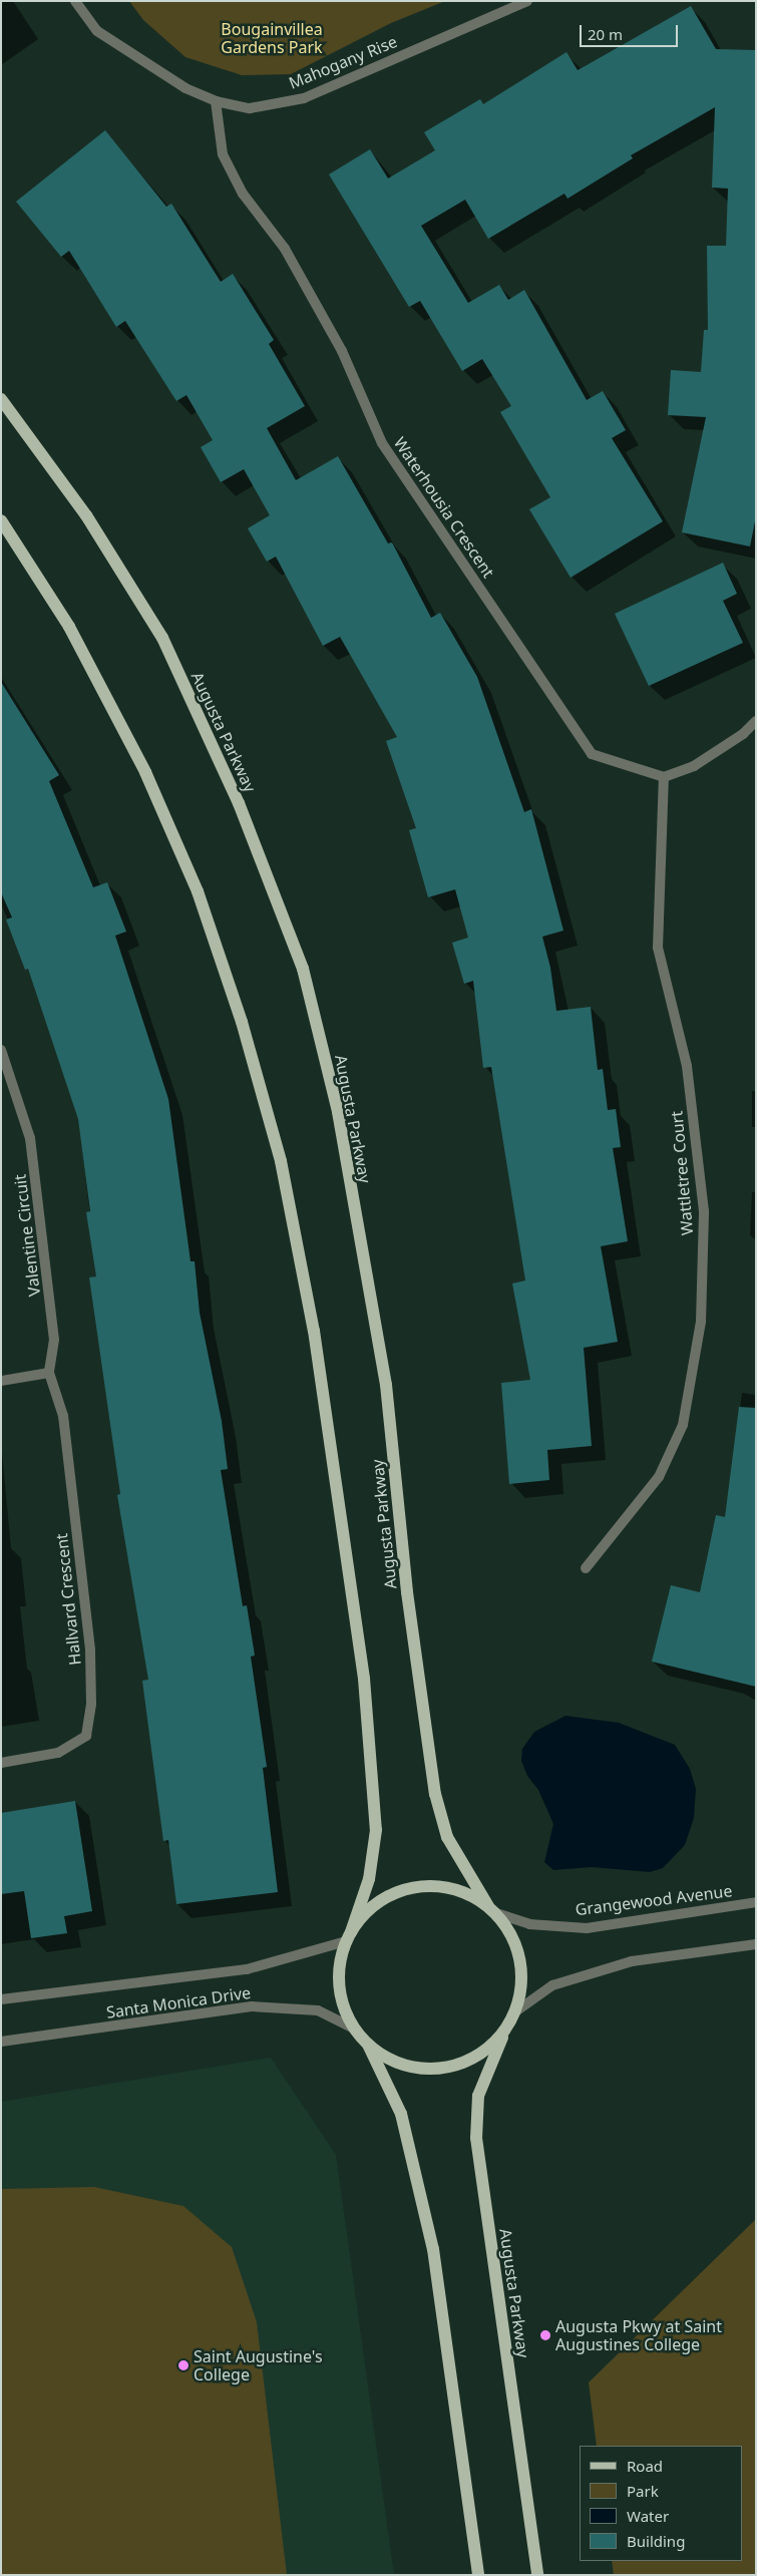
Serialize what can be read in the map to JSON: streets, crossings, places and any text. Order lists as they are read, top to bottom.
{
  "streets": {
    "main road": ["Augusta Parkway"],
    "street": [
      "Mahogany Rise",
      "Waterhousia Crescent",
      "Wattletree Court",
      "Valentine Circuit",
      "Hallvard Crescent",
      "Grangewood Avenue",
      "Santa Monica Drive"
    ]
  },
  "crossings": [
    ["Mahogany Rise", "Waterhousia Crescent"],
    ["Waterhousia Crescent", "Wattletree Court"],
    ["Augusta Parkway", "Grangewood Avenue"],
    ["Valentine Circuit", "Hallvard Crescent"]
  ],
  "parks": ["Bougainvillea Gardens Park"],
  "places": ["Augusta Pkwy at Saint Augustines College", "Saint Augustine's College"],
  "legend": [
    "Road",
    "Park",
    "Water",
    "Building"
  ],
  "scale_bar": "20 m"
}
